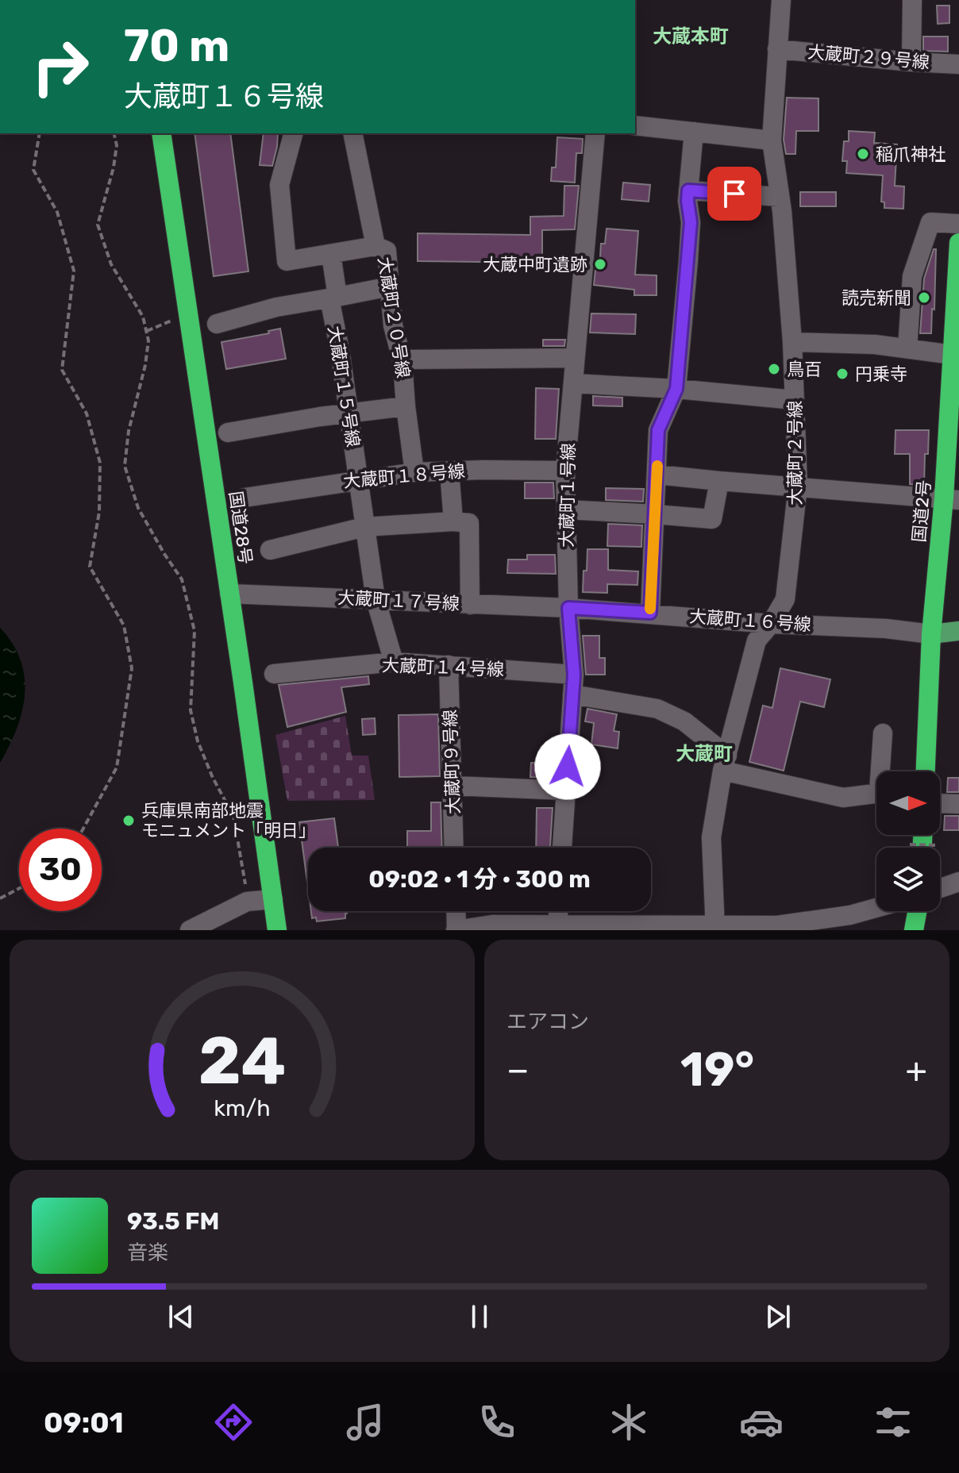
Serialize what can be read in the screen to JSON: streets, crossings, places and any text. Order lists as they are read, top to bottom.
{
  "streets": {
    "highway": ["国道2号", "国道28号"],
    "street": [
      "大蔵町２９号線",
      "大蔵町２０号線",
      "大蔵町１５号線",
      "大蔵町２号線",
      "大蔵町１８号線",
      "大蔵町１号線",
      "大蔵町１７号線",
      "大蔵町１６号線",
      "大蔵町１４号線",
      "大蔵町９号線"
    ]
  },
  "crossings": [
    ["大蔵町２９号線", "大蔵町２号線"],
    ["大蔵町２０号線", "大蔵町１８号線"],
    ["大蔵町１５号線", "大蔵町１８号線"],
    ["大蔵町１５号線", "大蔵町１７号線"],
    ["大蔵町１５号線", "大蔵町１４号線"],
    ["大蔵町２号線", "大蔵町１６号線"],
    ["大蔵町１８号線", "大蔵町１号線"],
    ["大蔵町１号線", "大蔵町１７号線"],
    ["大蔵町１号線", "大蔵町１６号線"],
    ["大蔵町１号線", "大蔵町１４号線"],
    ["国道2号", "大蔵町１６号線"],
    ["国道28号", "大蔵町１７号線"],
    ["大蔵町１７号線", "大蔵町１６号線"],
    ["大蔵町１４号線", "大蔵町９号線"]
  ],
  "districts": ["大蔵本町", "大蔵町"],
  "places": [
    "稲爪神社",
    "大蔵中町遺跡",
    "読売新聞",
    "鳥百",
    "円乗寺",
    "兵庫県南部地震 モニュメント「明日」"
  ],
  "north": "right",
  "page": {
    "turn": ["70 m", "大蔵町１６号線"],
    "limit": "30",
    "trip": "09:02 · 1 分 · 300 m",
    "tile": "エアコン",
    "heat": ["−", "19°", "+"],
    "song": ["93.5 FM", "音楽"],
    "tabs": "09:01",
    "gauge": ["24", "km/h"]
  }
}
